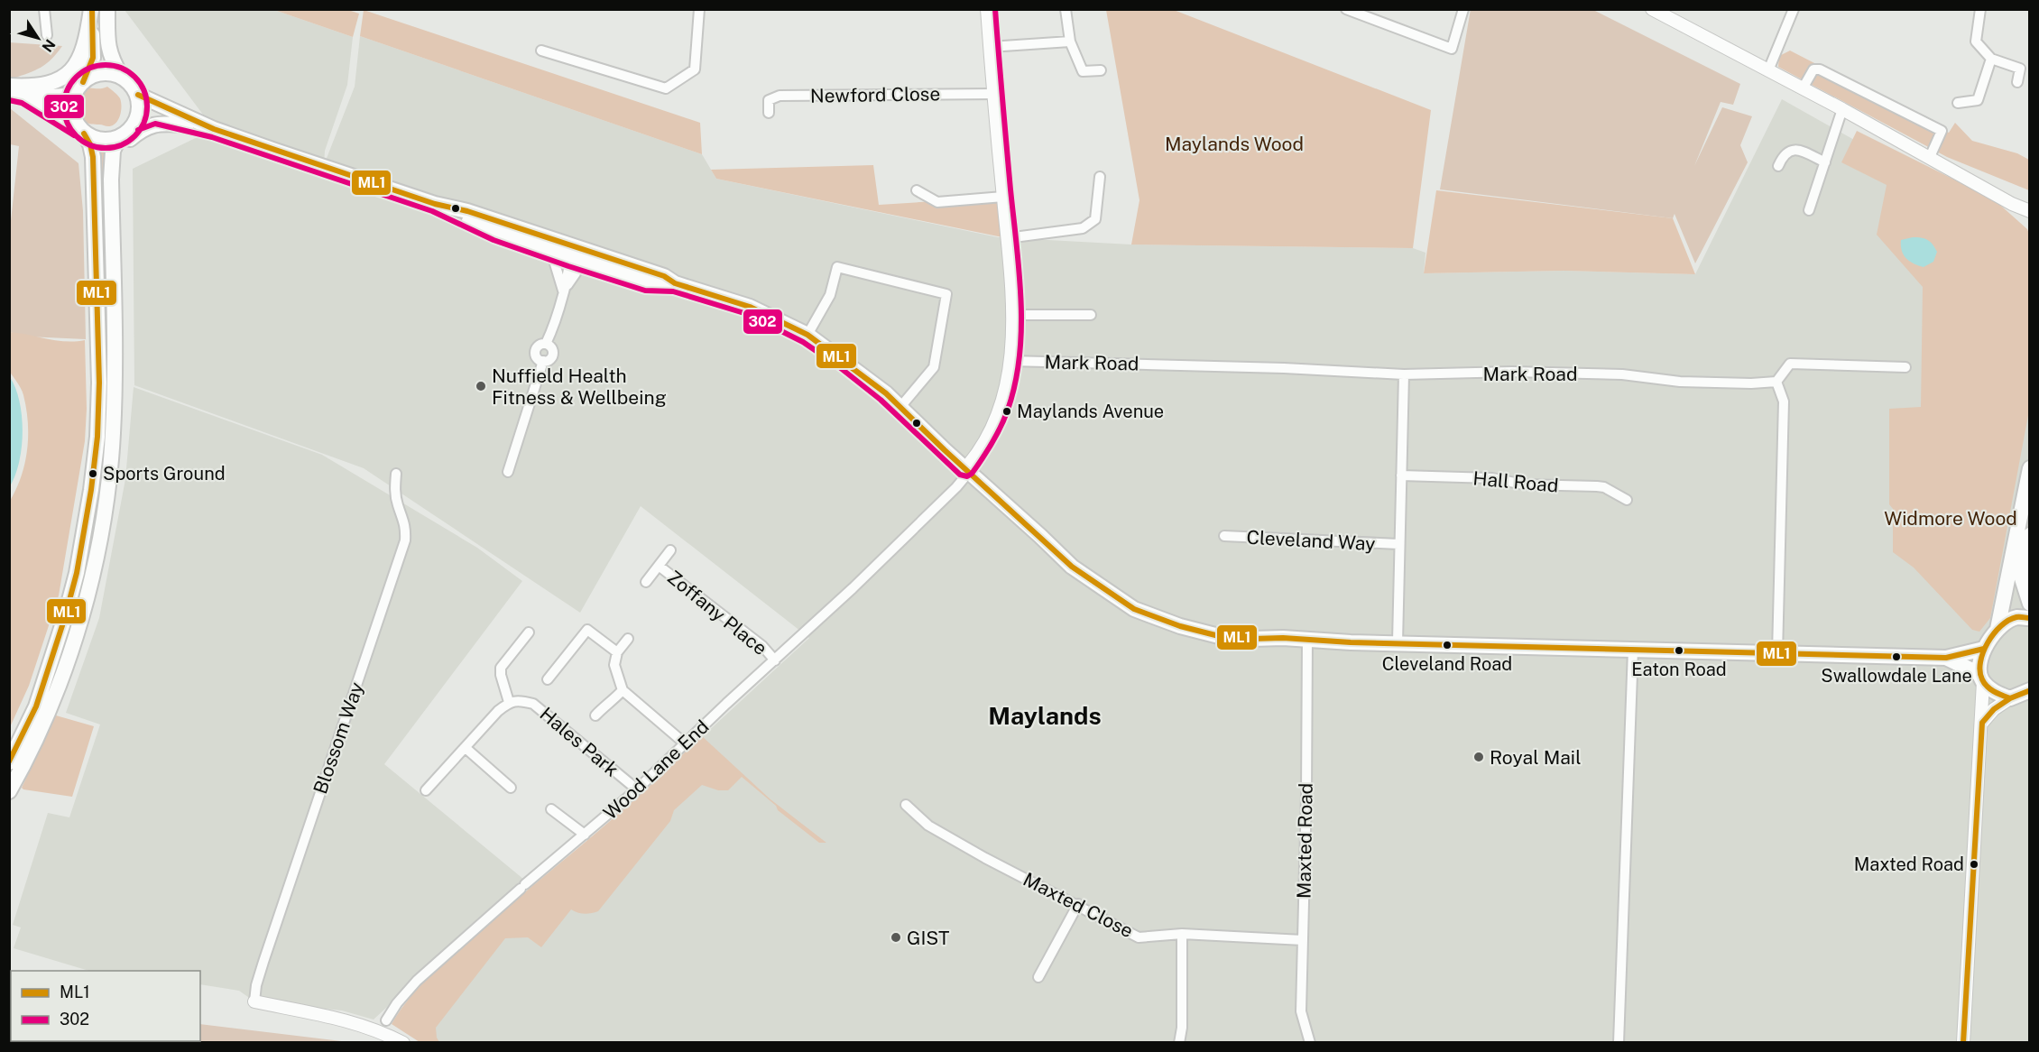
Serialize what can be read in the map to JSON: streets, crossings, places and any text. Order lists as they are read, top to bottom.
{
  "streets": {
    "street": [
      "Newford Close",
      "Mark Road",
      "Hall Road",
      "Cleveland Way",
      "Zoffany Place",
      "Blossom Way",
      "Hales Park",
      "Wood Lane End",
      "Maxted Road",
      "Maxted Close"
    ]
  },
  "crossings": [
    ["Newford Close", "Wood Lane End"],
    ["Mark Road", "Wood Lane End"],
    ["Zoffany Place", "Wood Lane End"],
    ["Hales Park", "Wood Lane End"],
    ["Maxted Road", "Maxted Close"]
  ],
  "districts": ["Maylands"],
  "parks": ["Maylands Wood", "Widmore Wood"],
  "places": [
    "Nuffield Health Fitness & Wellbeing",
    "Maylands Avenue",
    "Sports Ground",
    "Cleveland Road",
    "Eaton Road",
    "Swallowdale Lane",
    "Royal Mail",
    "Maxted Road",
    "GIST"
  ],
  "lines": ["transit line ML1", "transit line 302"],
  "legend": ["ML1", "302"],
  "north": "bottom right"
}
